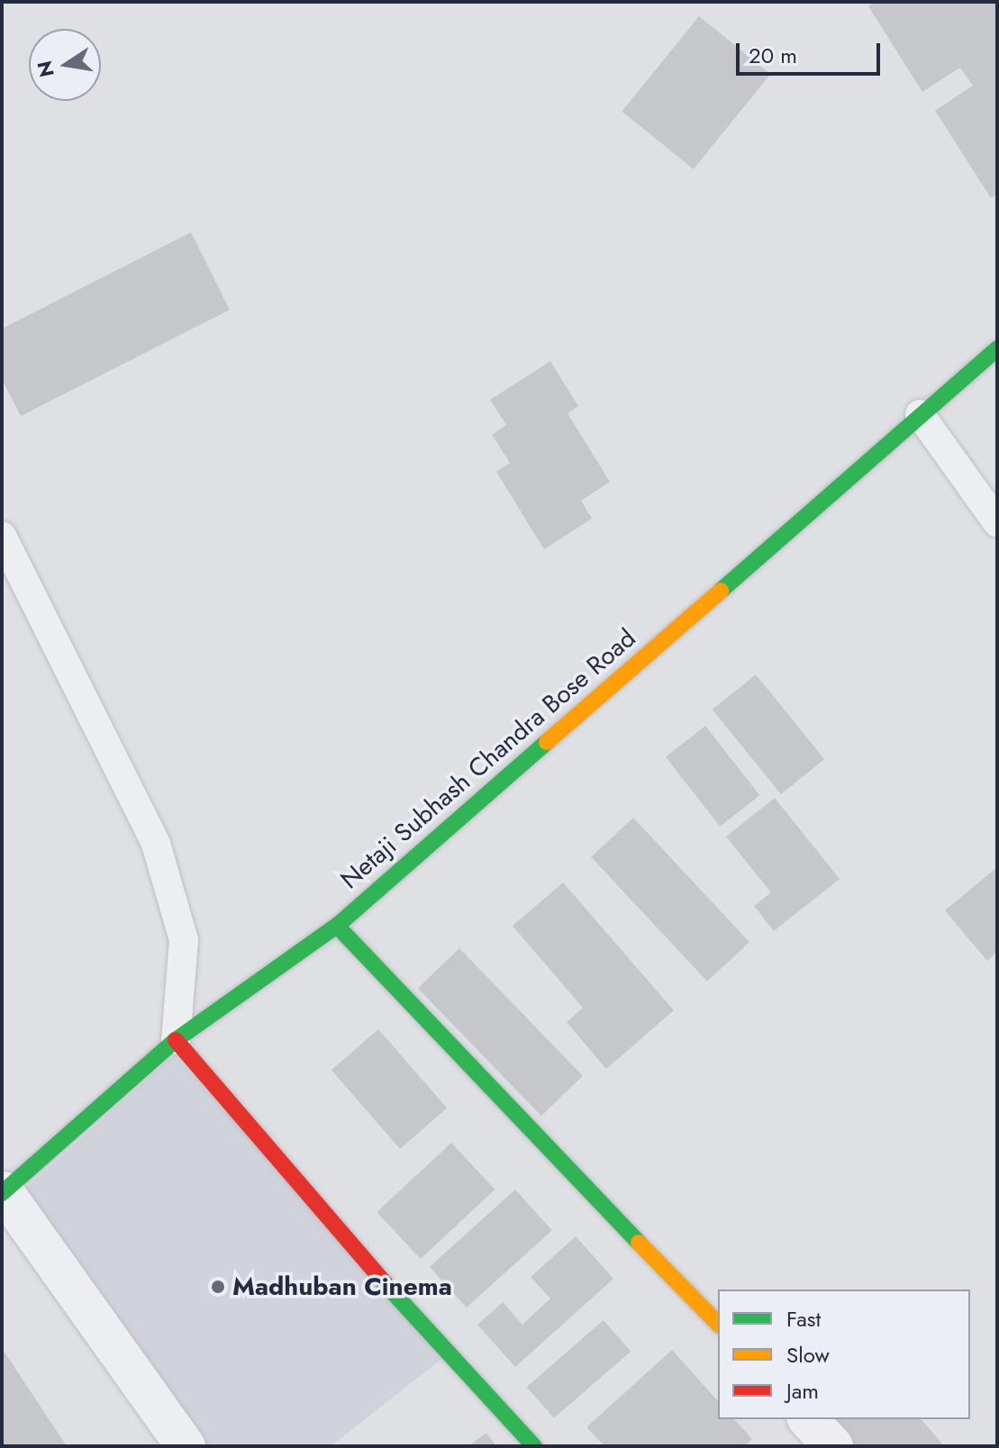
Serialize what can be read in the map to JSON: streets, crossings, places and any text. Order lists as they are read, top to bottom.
{
  "streets": {
    "main road": ["Netaji Subhash Chandra Bose Road"]
  },
  "places": ["Madhuban Cinema"],
  "legend": ["Fast", "Slow", "Jam"],
  "scale_bar": "20 m",
  "north": "left"
}
